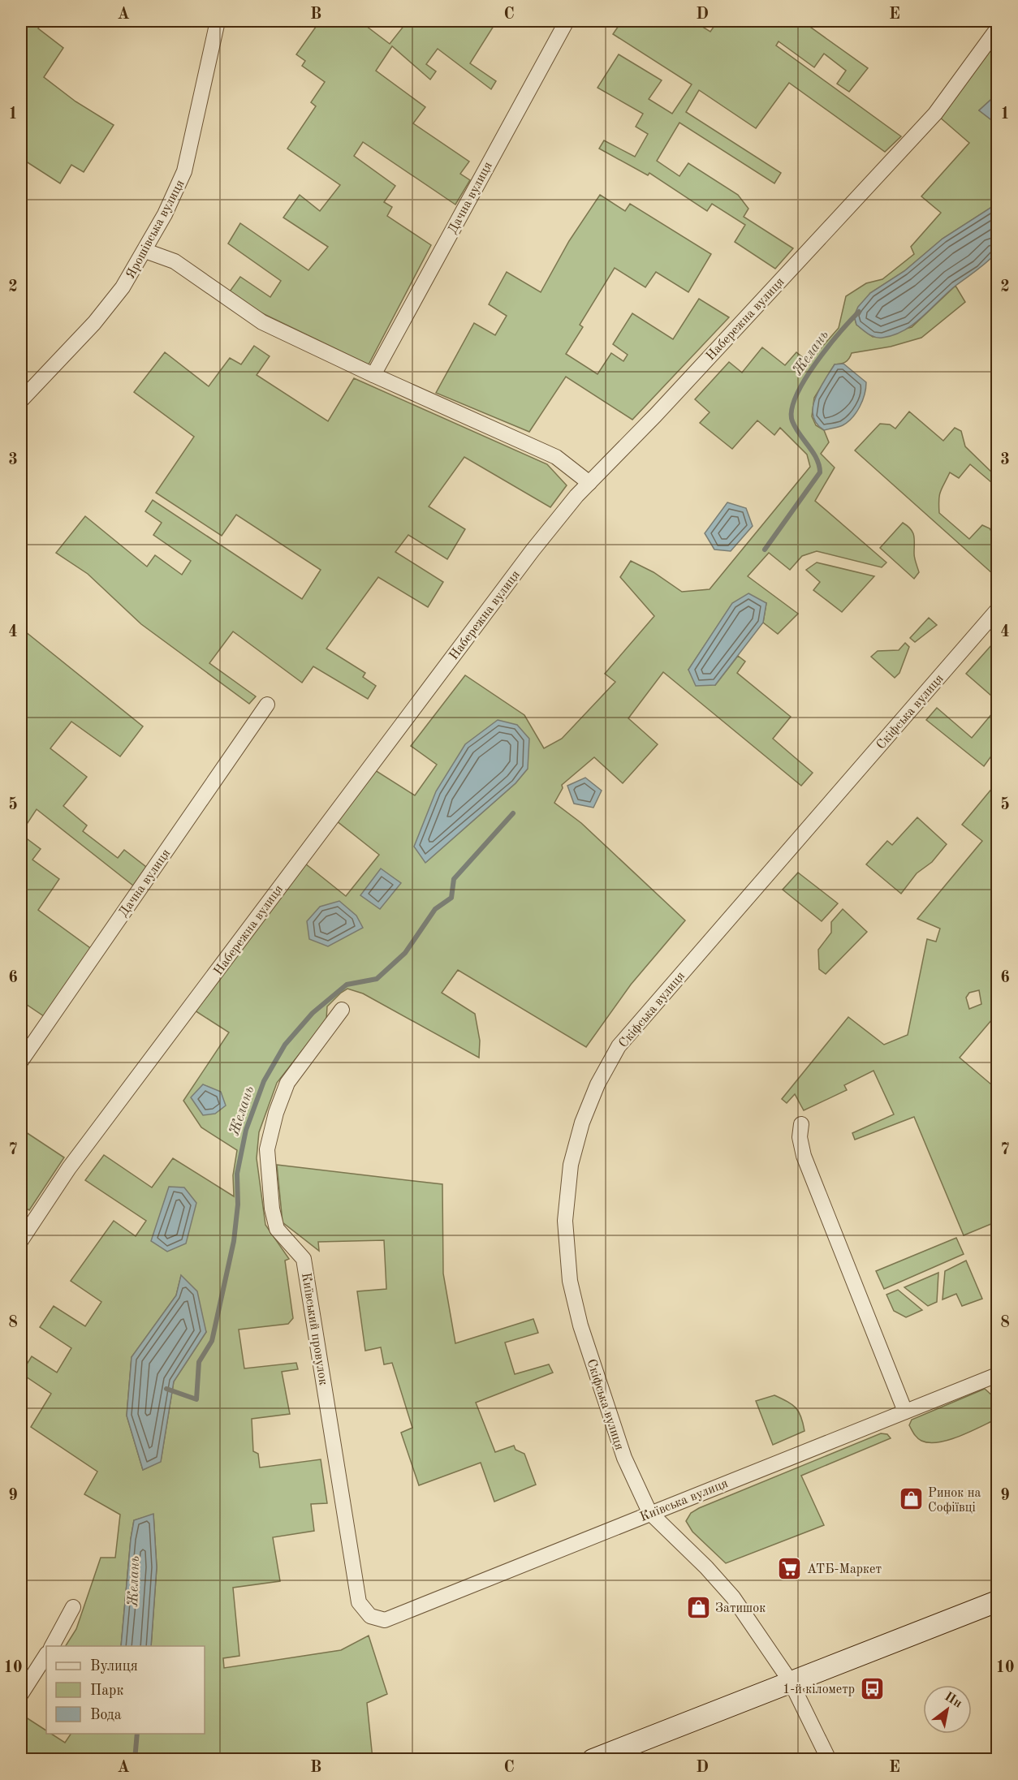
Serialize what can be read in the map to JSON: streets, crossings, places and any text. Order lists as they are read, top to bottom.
{
  "streets": {
    "street": [
      "Дачна вулиця",
      "Ярошівська вулиця",
      "Набережна вулиця",
      "Скіфська вулиця",
      "Київський провулок",
      "Київська вулиця"
    ]
  },
  "crossings": [
    ["Скіфська вулиця", "Київська вулиця"],
    ["Київський провулок", "Київська вулиця"]
  ],
  "water": ["Желань"],
  "places": {
    "shop": ["Ринок на Софіївці", "Затишок"],
    "supermarket": ["АТБ-Маркет"],
    "bus stop": ["1-й кілометр"]
  },
  "legend": ["Вулиця", "Парк", "Вода"],
  "north": "top right",
  "grid": {
    "columns": [
      "A",
      "B",
      "C",
      "D",
      "E"
    ],
    "rows": [
      "1",
      "2",
      "3",
      "4",
      "5",
      "6",
      "7",
      "8",
      "9",
      "10"
    ]
  }
}
